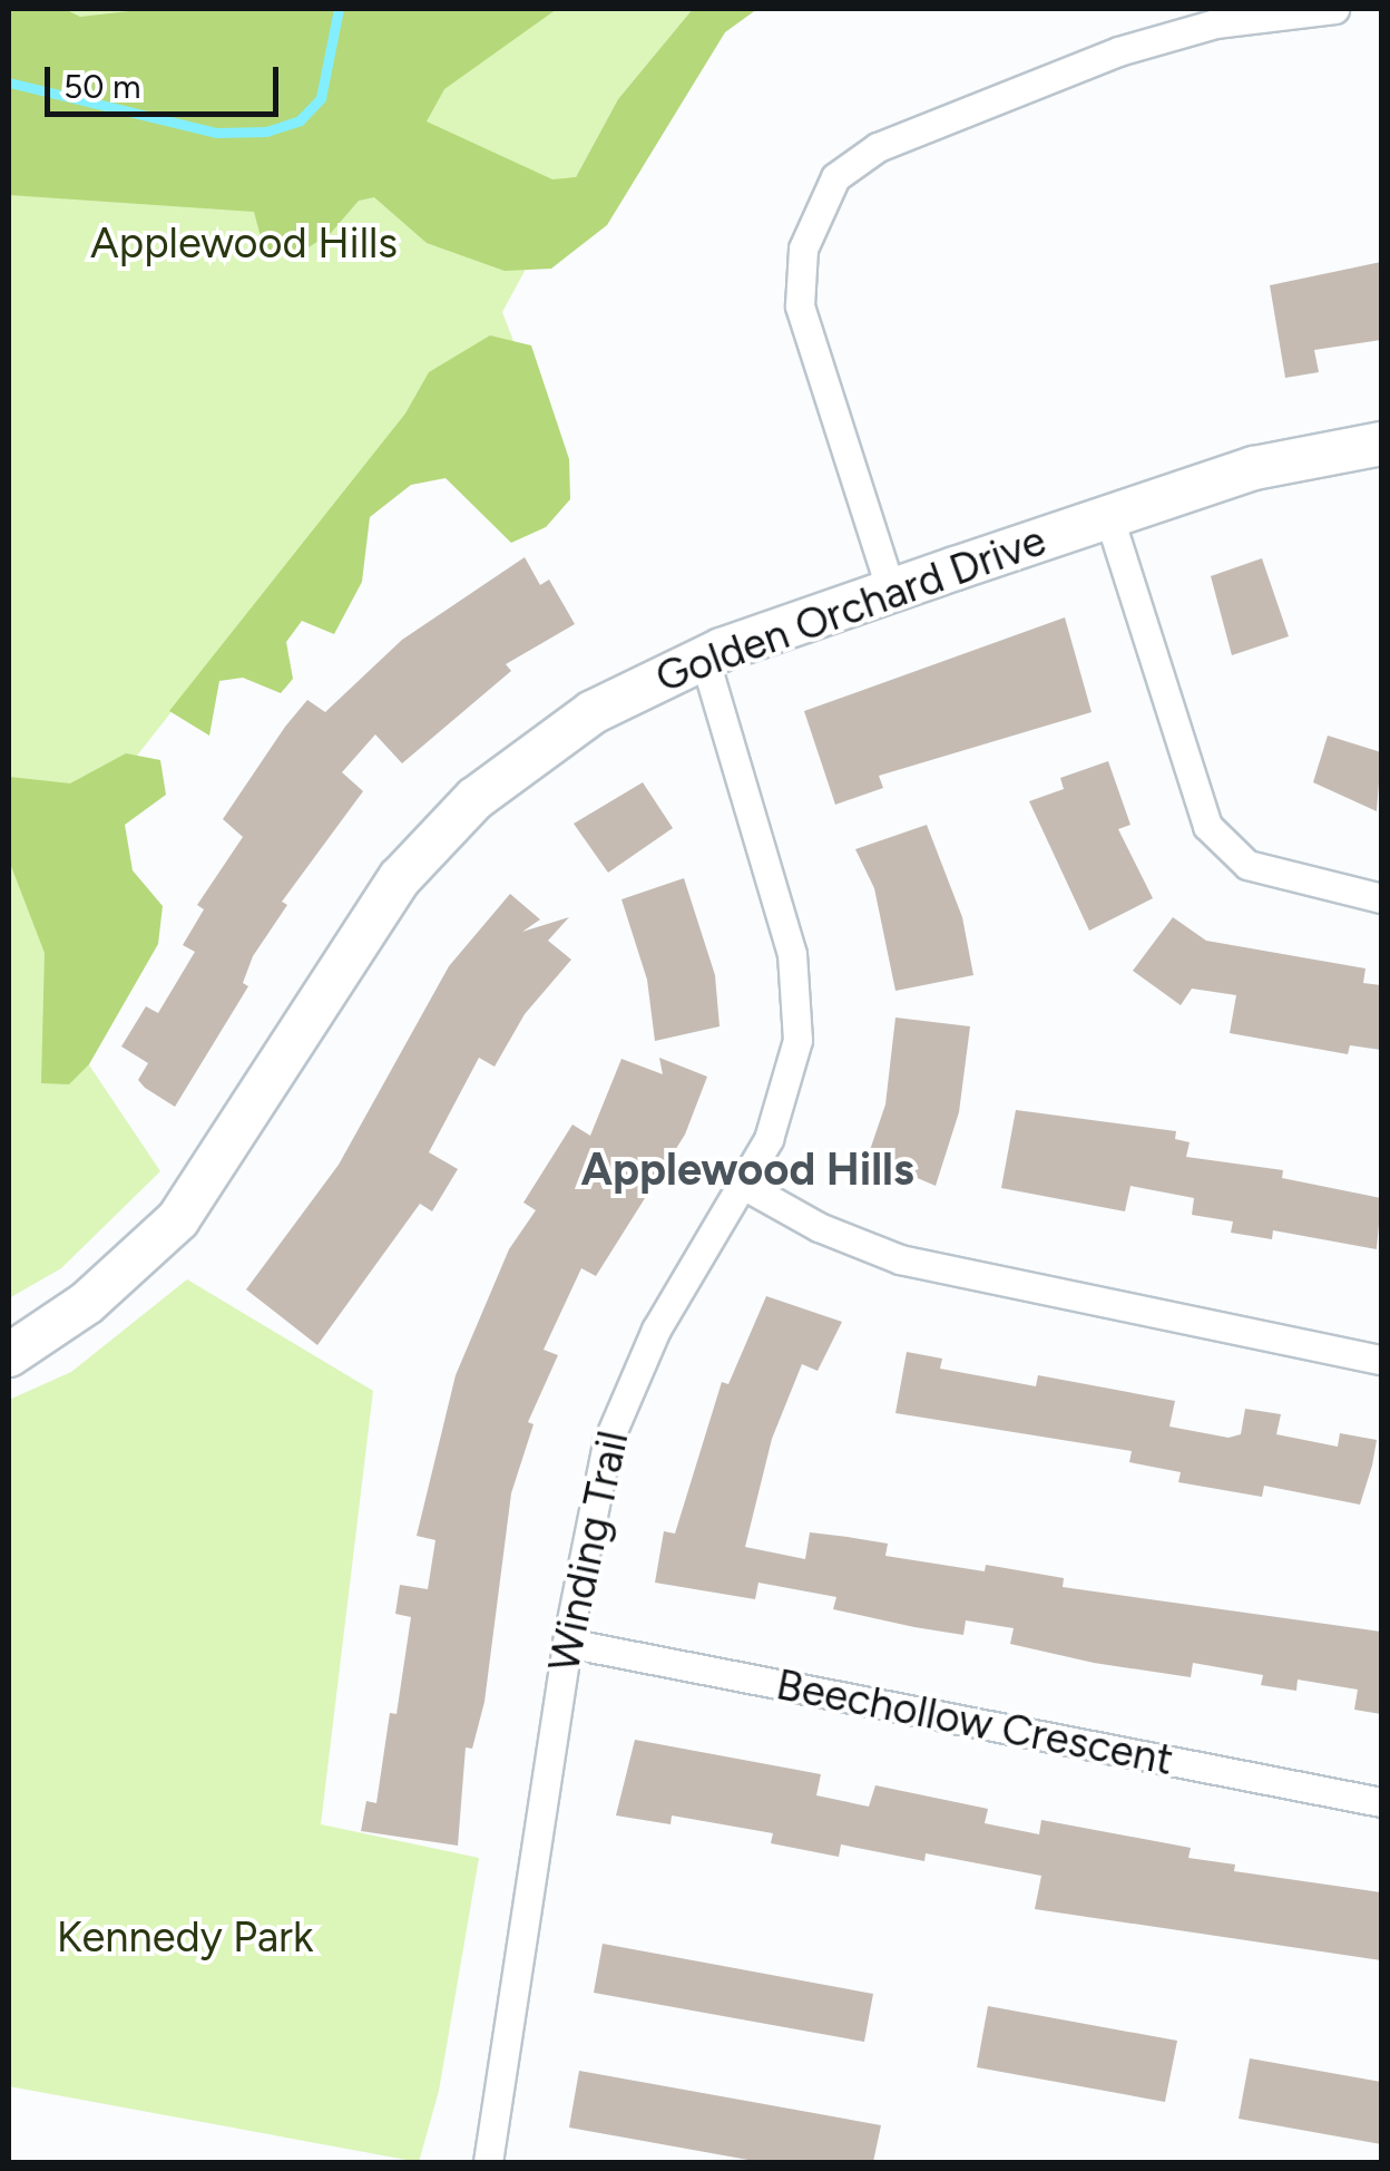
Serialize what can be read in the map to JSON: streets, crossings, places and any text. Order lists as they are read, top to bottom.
{
  "streets": {
    "street": ["Golden Orchard Drive", "Winding Trail", "Beechollow Crescent"]
  },
  "crossings": [
    ["Golden Orchard Drive", "Winding Trail"],
    ["Winding Trail", "Beechollow Crescent"]
  ],
  "districts": ["Applewood Hills"],
  "parks": ["Applewood Hills", "Kennedy Park"],
  "scale_bar": "50 m"
}
